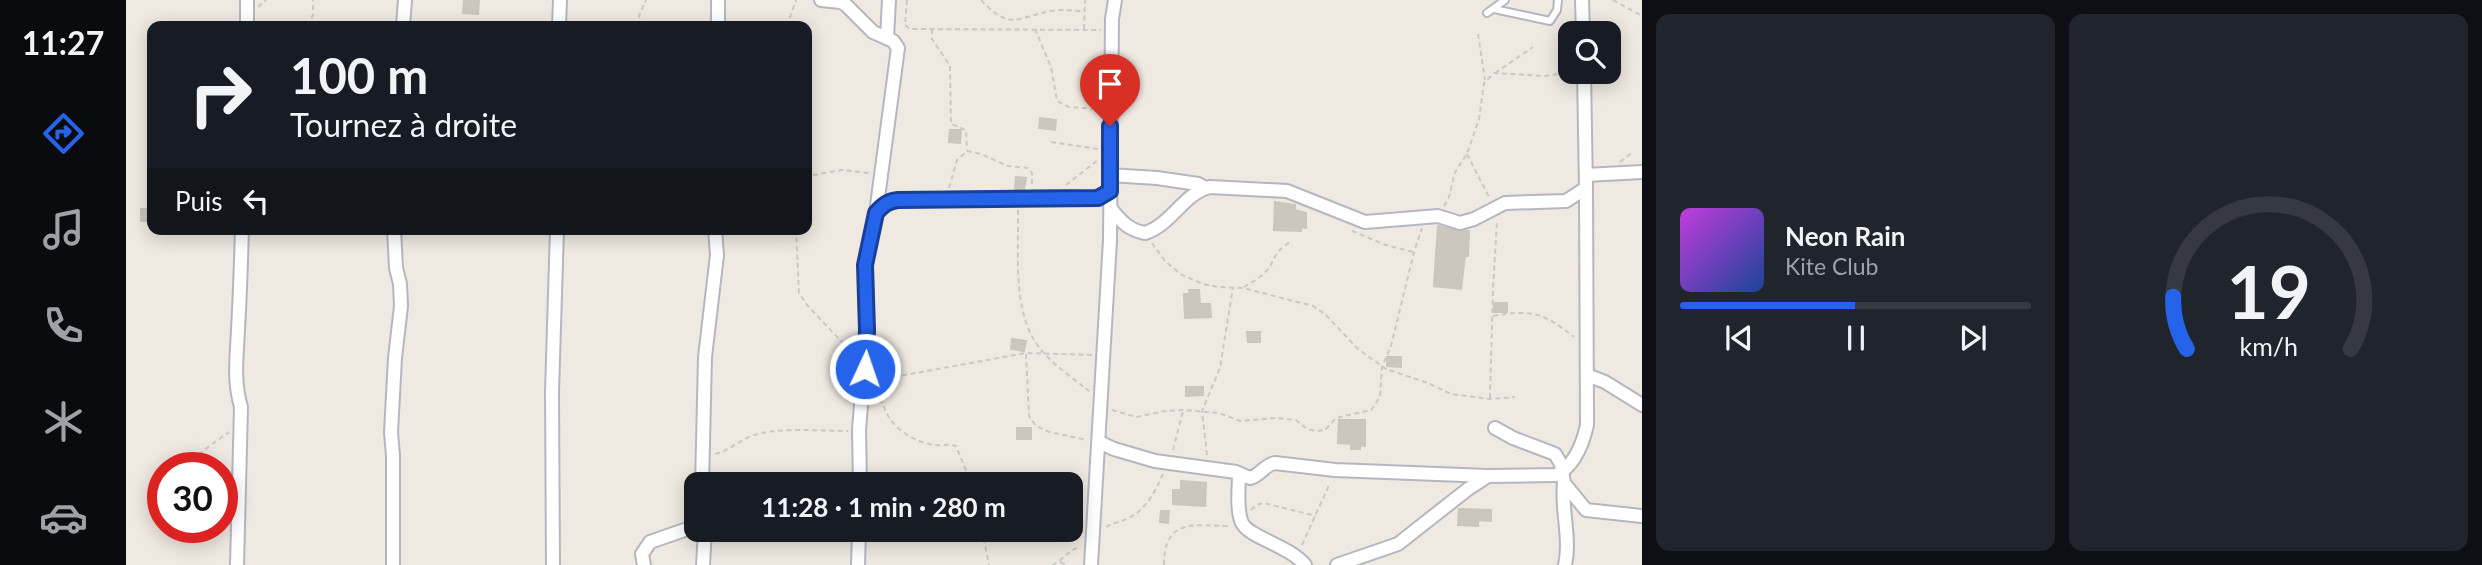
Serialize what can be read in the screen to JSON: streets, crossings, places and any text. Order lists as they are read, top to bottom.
{
  "page": {
    "tabs": "11:27",
    "turn": ["100 m", "Tournez à droite"],
    "then": "Puis",
    "song": ["Neon Rain", "Kite Club"],
    "limit": "30",
    "trip": "11:28 · 1 min · 280 m",
    "gauge": ["19", "km/h"]
  }
}
